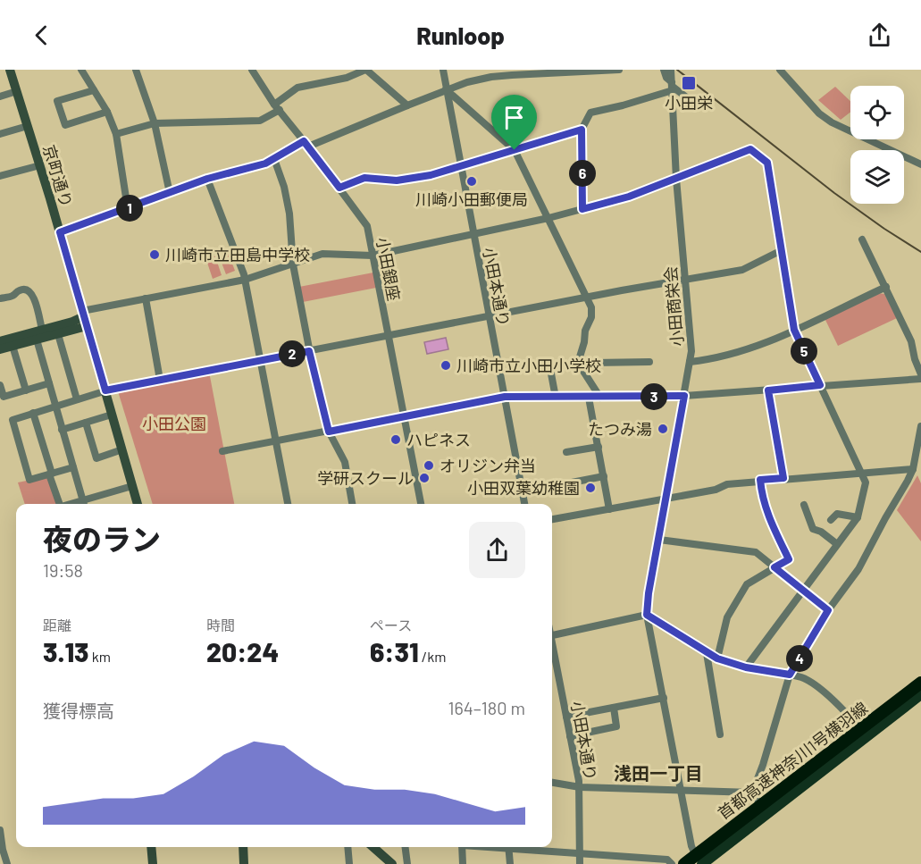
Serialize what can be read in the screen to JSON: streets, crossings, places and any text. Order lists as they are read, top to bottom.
{
  "streets": {
    "highway": ["首都高速神奈川1号横羽線"],
    "street": [
      "京町通り",
      "小田銀座",
      "小田本通り",
      "小田商栄会"
    ]
  },
  "crossings": [
    ["小田商栄会", "首都高速神奈川1号横羽線"]
  ],
  "districts": ["浅田一丁目"],
  "parks": ["小田公園"],
  "places": {
    "transit": ["小田栄"],
    "other": [
      "川崎小田郵便局",
      "川崎市立田島中学校",
      "川崎市立小田小学校",
      "たつみ湯",
      "ハピネス",
      "オリジン弁当",
      "学研スクール",
      "小田双葉幼稚園"
    ]
  },
  "page": {
    "header": "Runloop",
    "pins": [
      "6",
      "1",
      "5",
      "2",
      "3",
      "4"
    ],
    "heading": ["夜のラン", "19:58"],
    "stats": [
      ["距離", "3.13 km"],
      ["時間", "20:24"],
      ["ペース", "6:31 /km"]
    ],
    "chart": ["獲得標高", "164–180 m"]
  }
}
